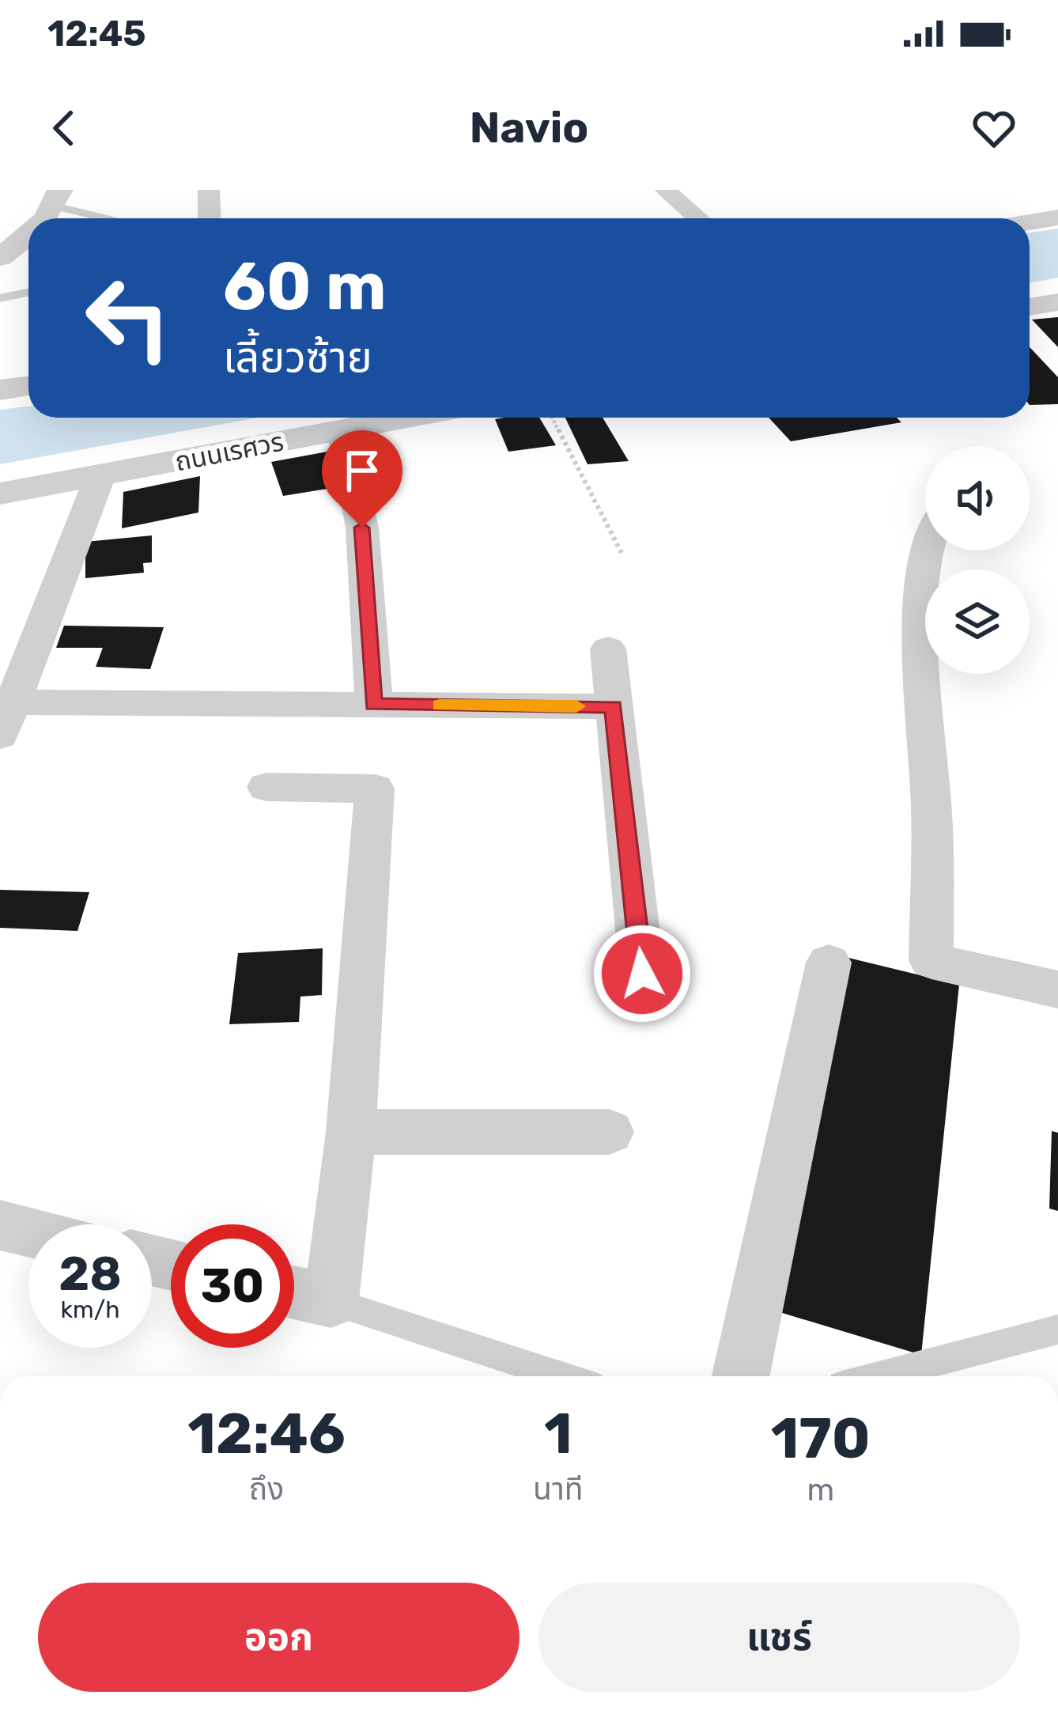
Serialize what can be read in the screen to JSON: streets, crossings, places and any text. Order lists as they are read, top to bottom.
{
  "streets": {
    "street": ["ถนนเรศวร"]
  },
  "page": {
    "status": "12:45",
    "header": "Navio",
    "turn": ["60 m", "เลี้ยวซ้าย"],
    "speed": "28 km/h",
    "limit": "30",
    "eta": [
      "12:46",
      "ถึง",
      "1",
      "นาที",
      "170",
      "m"
    ],
    "buttons": ["ออก", "แชร์"]
  }
}
